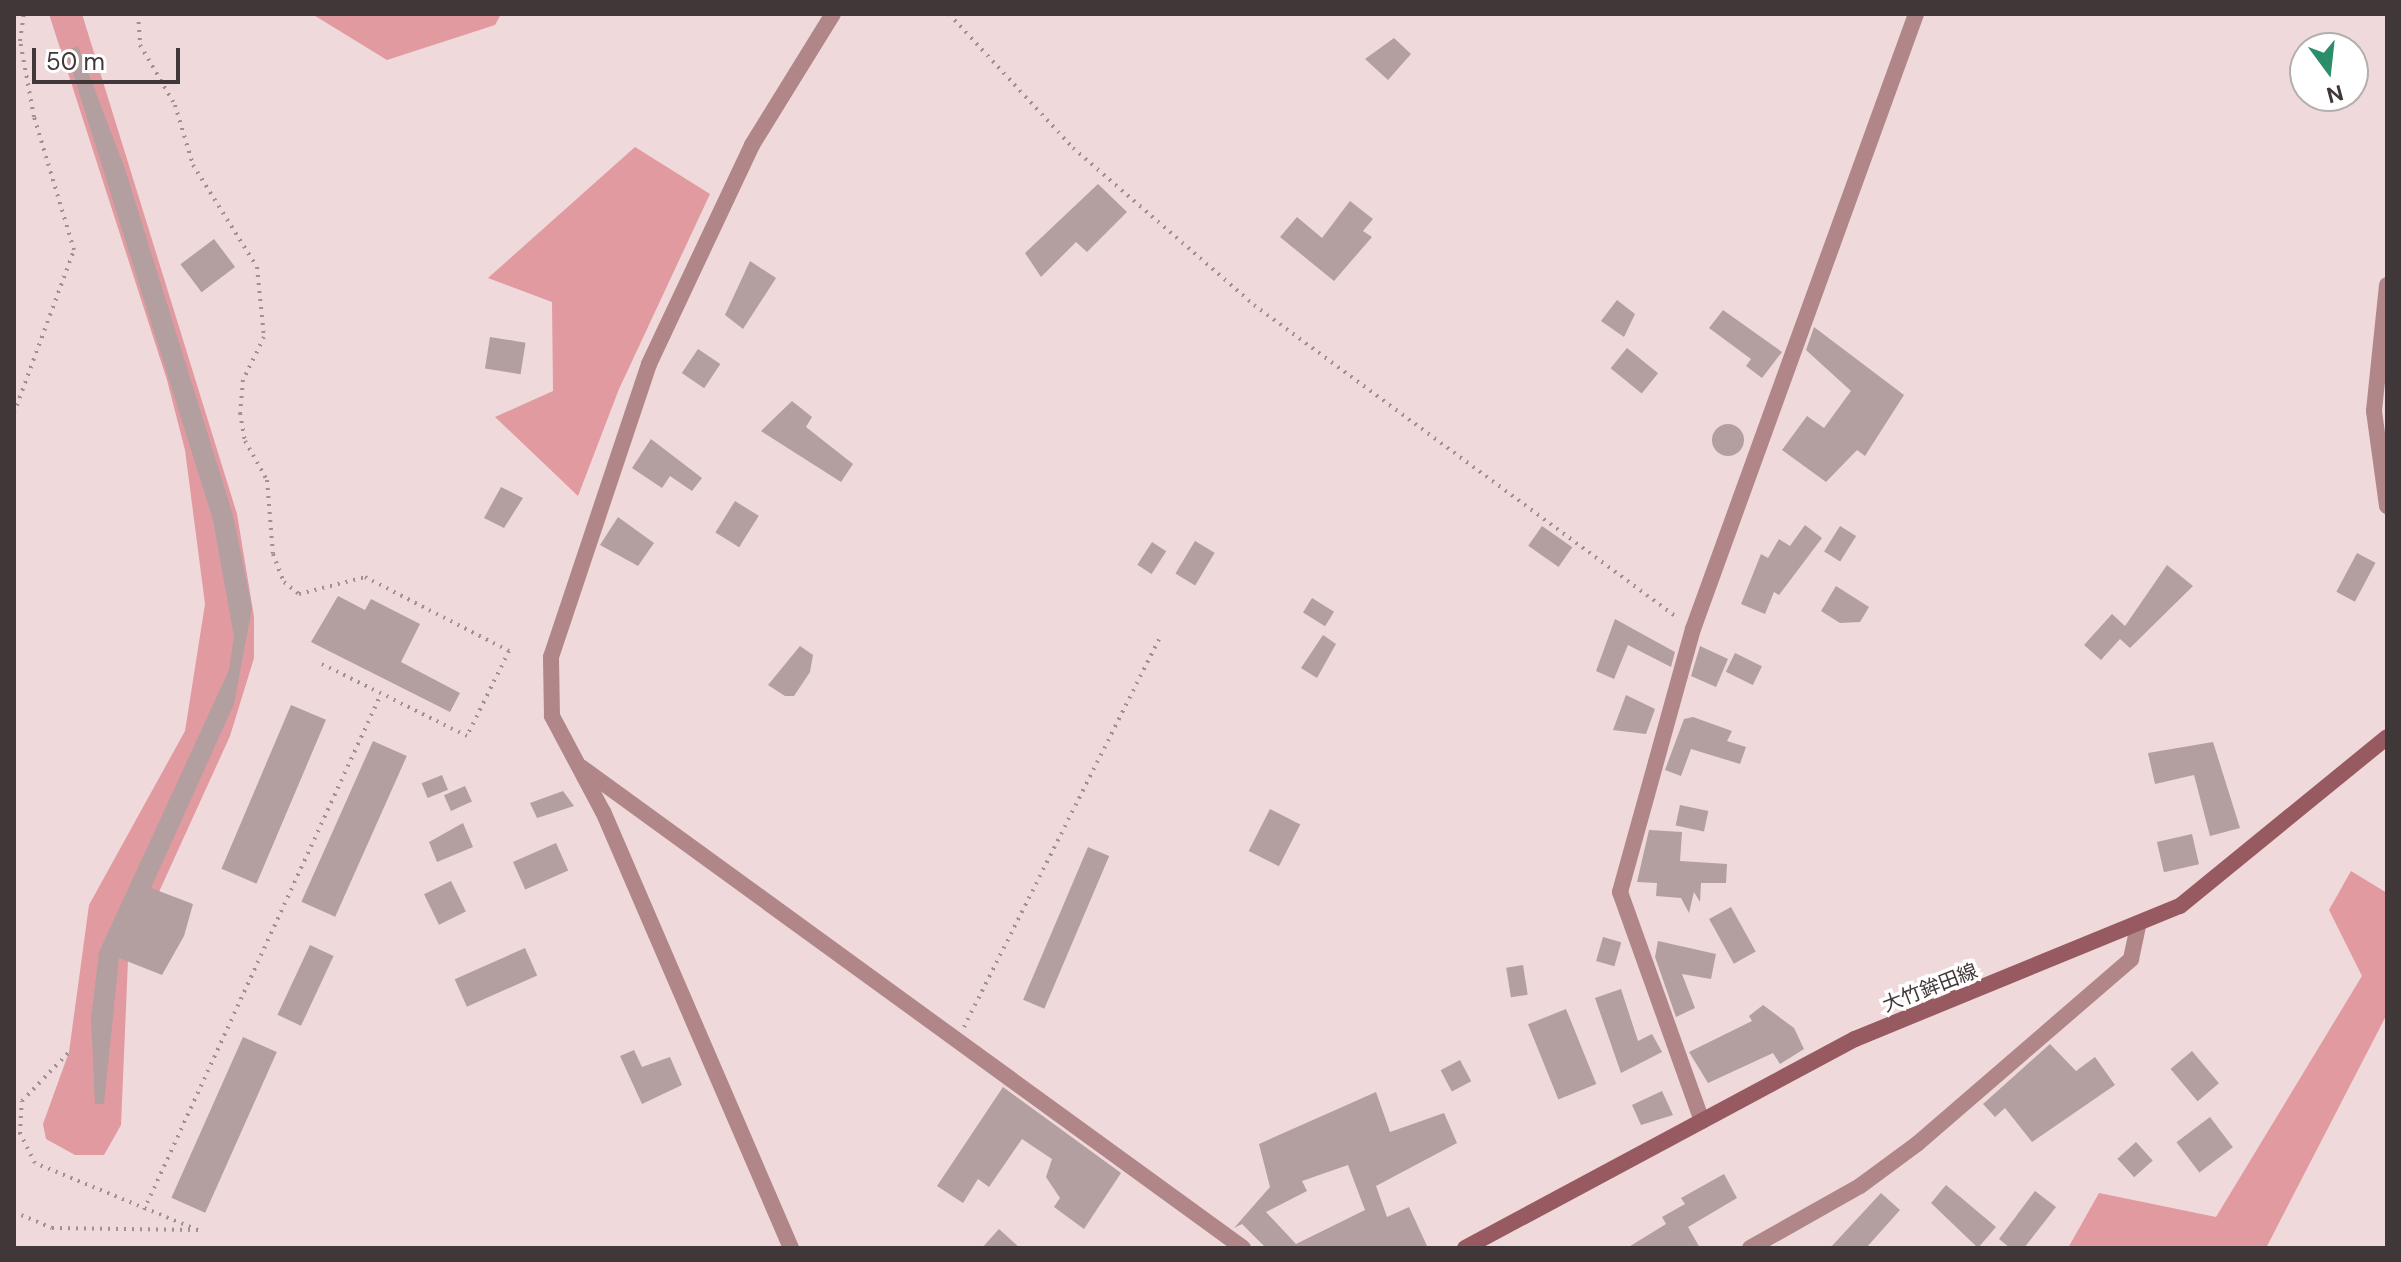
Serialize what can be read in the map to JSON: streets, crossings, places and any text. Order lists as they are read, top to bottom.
{
  "streets": {
    "main road": ["大竹鉾田線"]
  },
  "scale_bar": "50 m",
  "north": "bottom"
}
